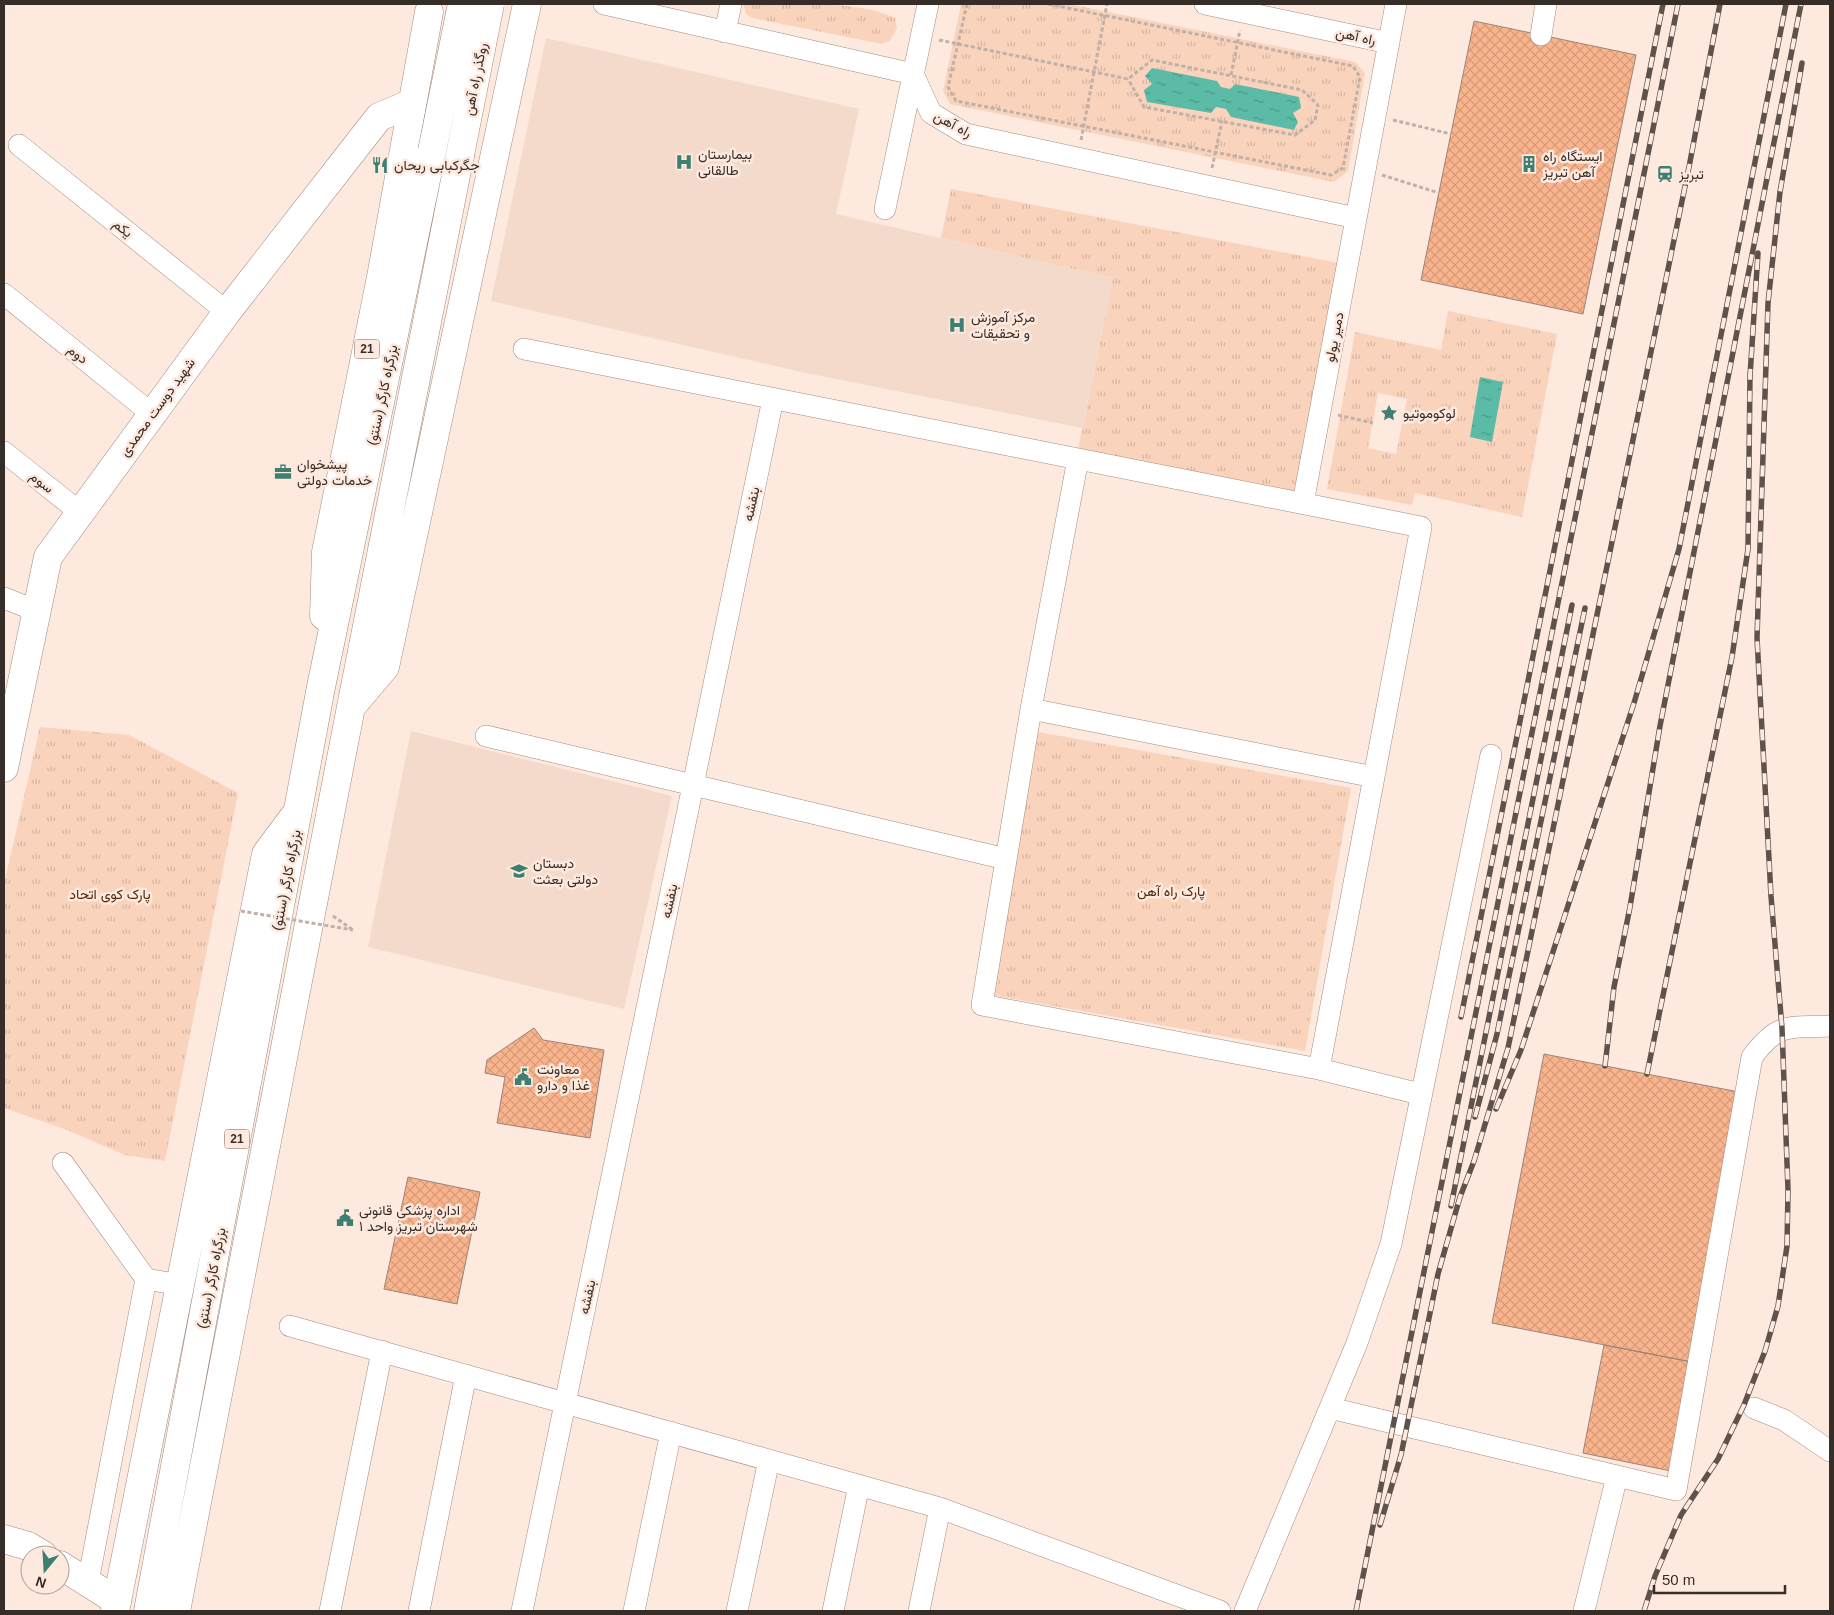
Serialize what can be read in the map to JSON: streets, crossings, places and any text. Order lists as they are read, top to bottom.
{
  "streets": {
    "main road": [
      "روگذر راه آهن",
      "21",
      "بزرگراه کارگر (سنتو)",
      "شهید دوست محمدی"
    ],
    "street": [
      "راه آهن",
      "یکم",
      "دمیر یولو",
      "دوم",
      "سوم",
      "بنفشه"
    ]
  },
  "crossings": [
    ["راه آهن", "دمیر یولو"],
    ["روگذر راه آهن", "21"],
    ["روگذر راه آهن", "بزرگراه کارگر (سنتو)"],
    ["یکم", "شهید دوست محمدی"],
    ["21", "بزرگراه کارگر (سنتو)"],
    ["21", "شهید دوست محمدی"],
    ["دوم", "شهید دوست محمدی"],
    ["شهید دوست محمدی", "سوم"]
  ],
  "parks": ["پارک راه آهن", "پارک کوی اتحاد"],
  "places": {
    "hospital": ["بیمارستان طالقانی", "مرکز آموزش و تحقیقات"],
    "building": ["ایستگاه راه آهن تبریز"],
    "restaurant": ["جگرکبابی ریحان"],
    "station": ["تبریز"],
    "place": ["لوکوموتیو"],
    "office": ["پیشخوان خدمات دولتی"],
    "school or university": ["دبستان دولتی بعثت"],
    "public building": ["معاونت غذا و دارو", "اداره پزشکی قانونی شهرستان تبریز واحد ۱"]
  },
  "scale_bar": "50 m",
  "north": "bottom"
}
